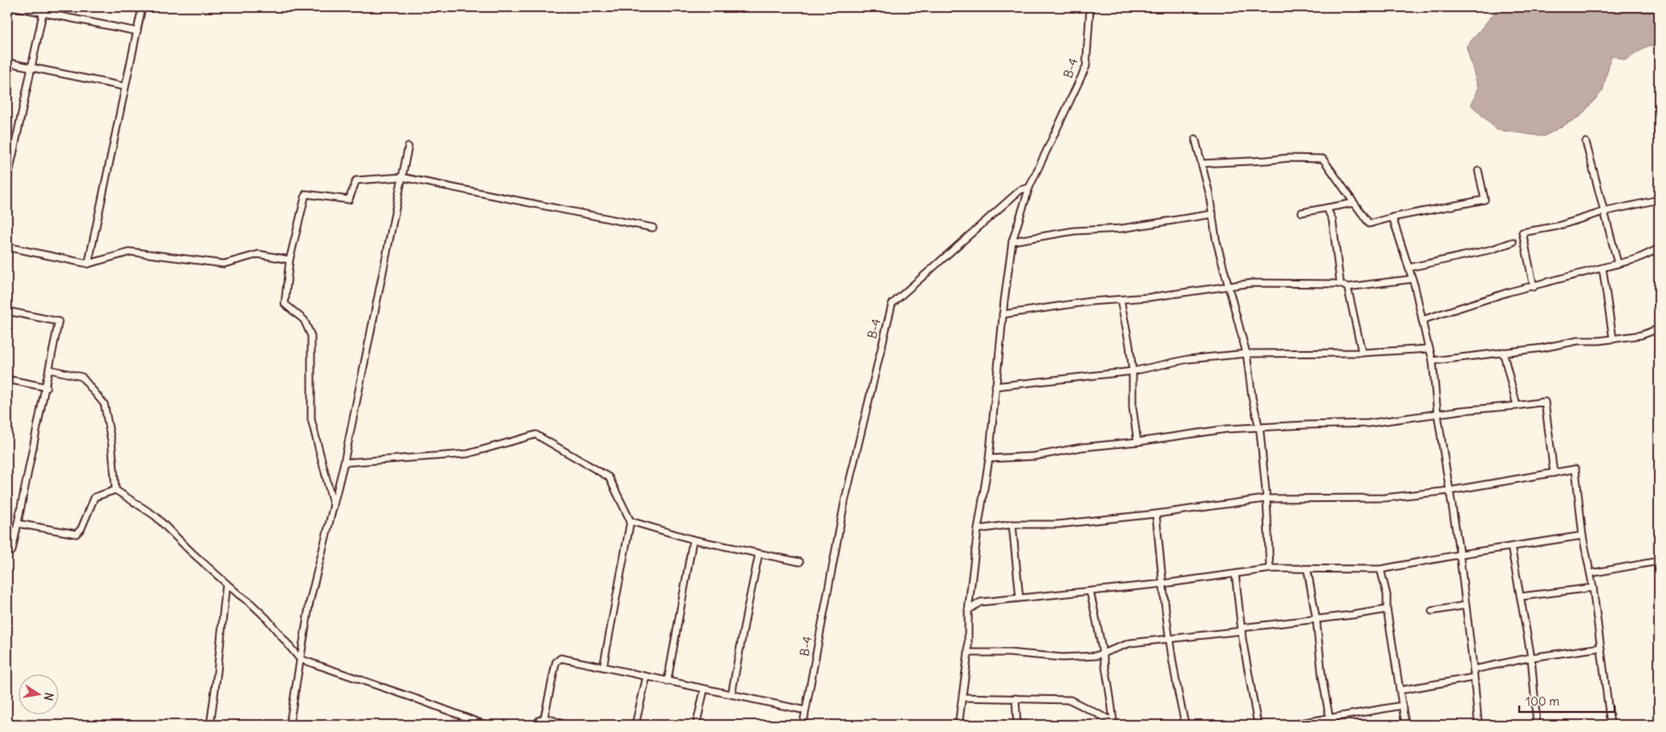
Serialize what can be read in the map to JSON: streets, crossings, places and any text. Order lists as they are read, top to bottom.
{
  "streets": {
    "street": ["B-4"]
  },
  "scale_bar": "100 m",
  "north": "right"
}
